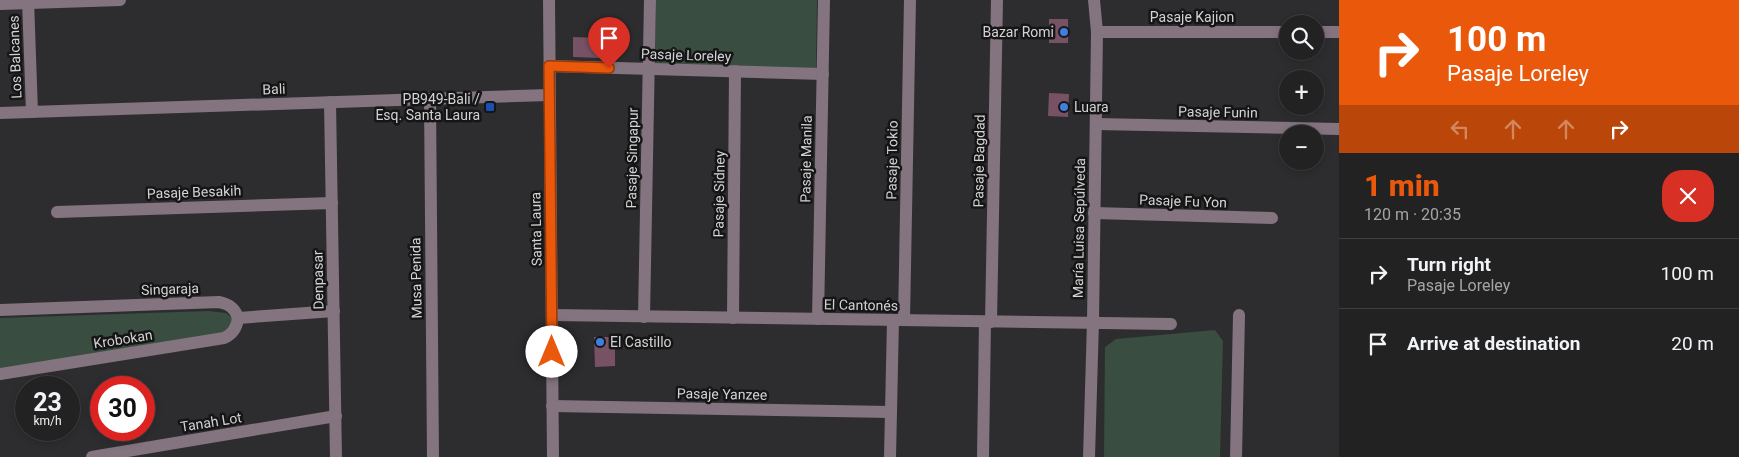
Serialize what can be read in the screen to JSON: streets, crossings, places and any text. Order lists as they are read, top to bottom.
{
  "streets": {
    "street": [
      "Pasaje Kajion",
      "Pasaje Loreley",
      "Los Balcanes",
      "Bali",
      "Pasaje Funin",
      "Pasaje Singapur",
      "Pasaje Manila",
      "Pasaje Tokio",
      "Pasaje Bagdad",
      "Pasaje Besakih",
      "Pasaje Sidney",
      "Pasaje Fu Yon",
      "María Luisa Sepúlveda",
      "Santa Laura",
      "Musa Penida",
      "Denpasar",
      "Singaraja",
      "El Cantonés",
      "Krobokan",
      "Pasaje Yanzee",
      "Tanah Lot"
    ]
  },
  "crossings": [
    ["Pasaje Kajion", "María Luisa Sepúlveda"],
    ["Pasaje Loreley", "Pasaje Singapur"],
    ["Pasaje Loreley", "Pasaje Manila"],
    ["Pasaje Loreley", "Pasaje Sidney"],
    ["Pasaje Loreley", "Santa Laura"],
    ["Los Balcanes", "Bali"],
    ["Bali", "Santa Laura"],
    ["Bali", "Musa Penida"],
    ["Bali", "Denpasar"],
    ["Pasaje Funin", "María Luisa Sepúlveda"],
    ["Pasaje Singapur", "El Cantonés"],
    ["Pasaje Manila", "El Cantonés"],
    ["Pasaje Tokio", "El Cantonés"],
    ["Pasaje Tokio", "Pasaje Yanzee"],
    ["Pasaje Bagdad", "El Cantonés"],
    ["Pasaje Besakih", "Denpasar"],
    ["Pasaje Sidney", "El Cantonés"],
    ["Pasaje Fu Yon", "María Luisa Sepúlveda"],
    ["María Luisa Sepúlveda", "El Cantonés"],
    ["Santa Laura", "El Cantonés"],
    ["Santa Laura", "Pasaje Yanzee"],
    ["Denpasar", "Tanah Lot"],
    ["Singaraja", "Krobokan"]
  ],
  "places": {
    "other": ["Bazar Romi", "Luara", "El Castillo"],
    "transit": ["PB949-Bali / Esq. Santa Laura"]
  },
  "page": {
    "turn": ["100 m", "Pasaje Loreley"],
    "map_buttons": ["+", "−"],
    "heading": ["1 min", "120 m · 20:35"],
    "list": [
      {
        "name": "Turn right",
        "note": "Pasaje Loreley",
        "value": "100 m"
      },
      {
        "name": "Arrive at destination",
        "value": "20 m"
      }
    ],
    "speed": "23 km/h",
    "limit": "30"
  }
}
